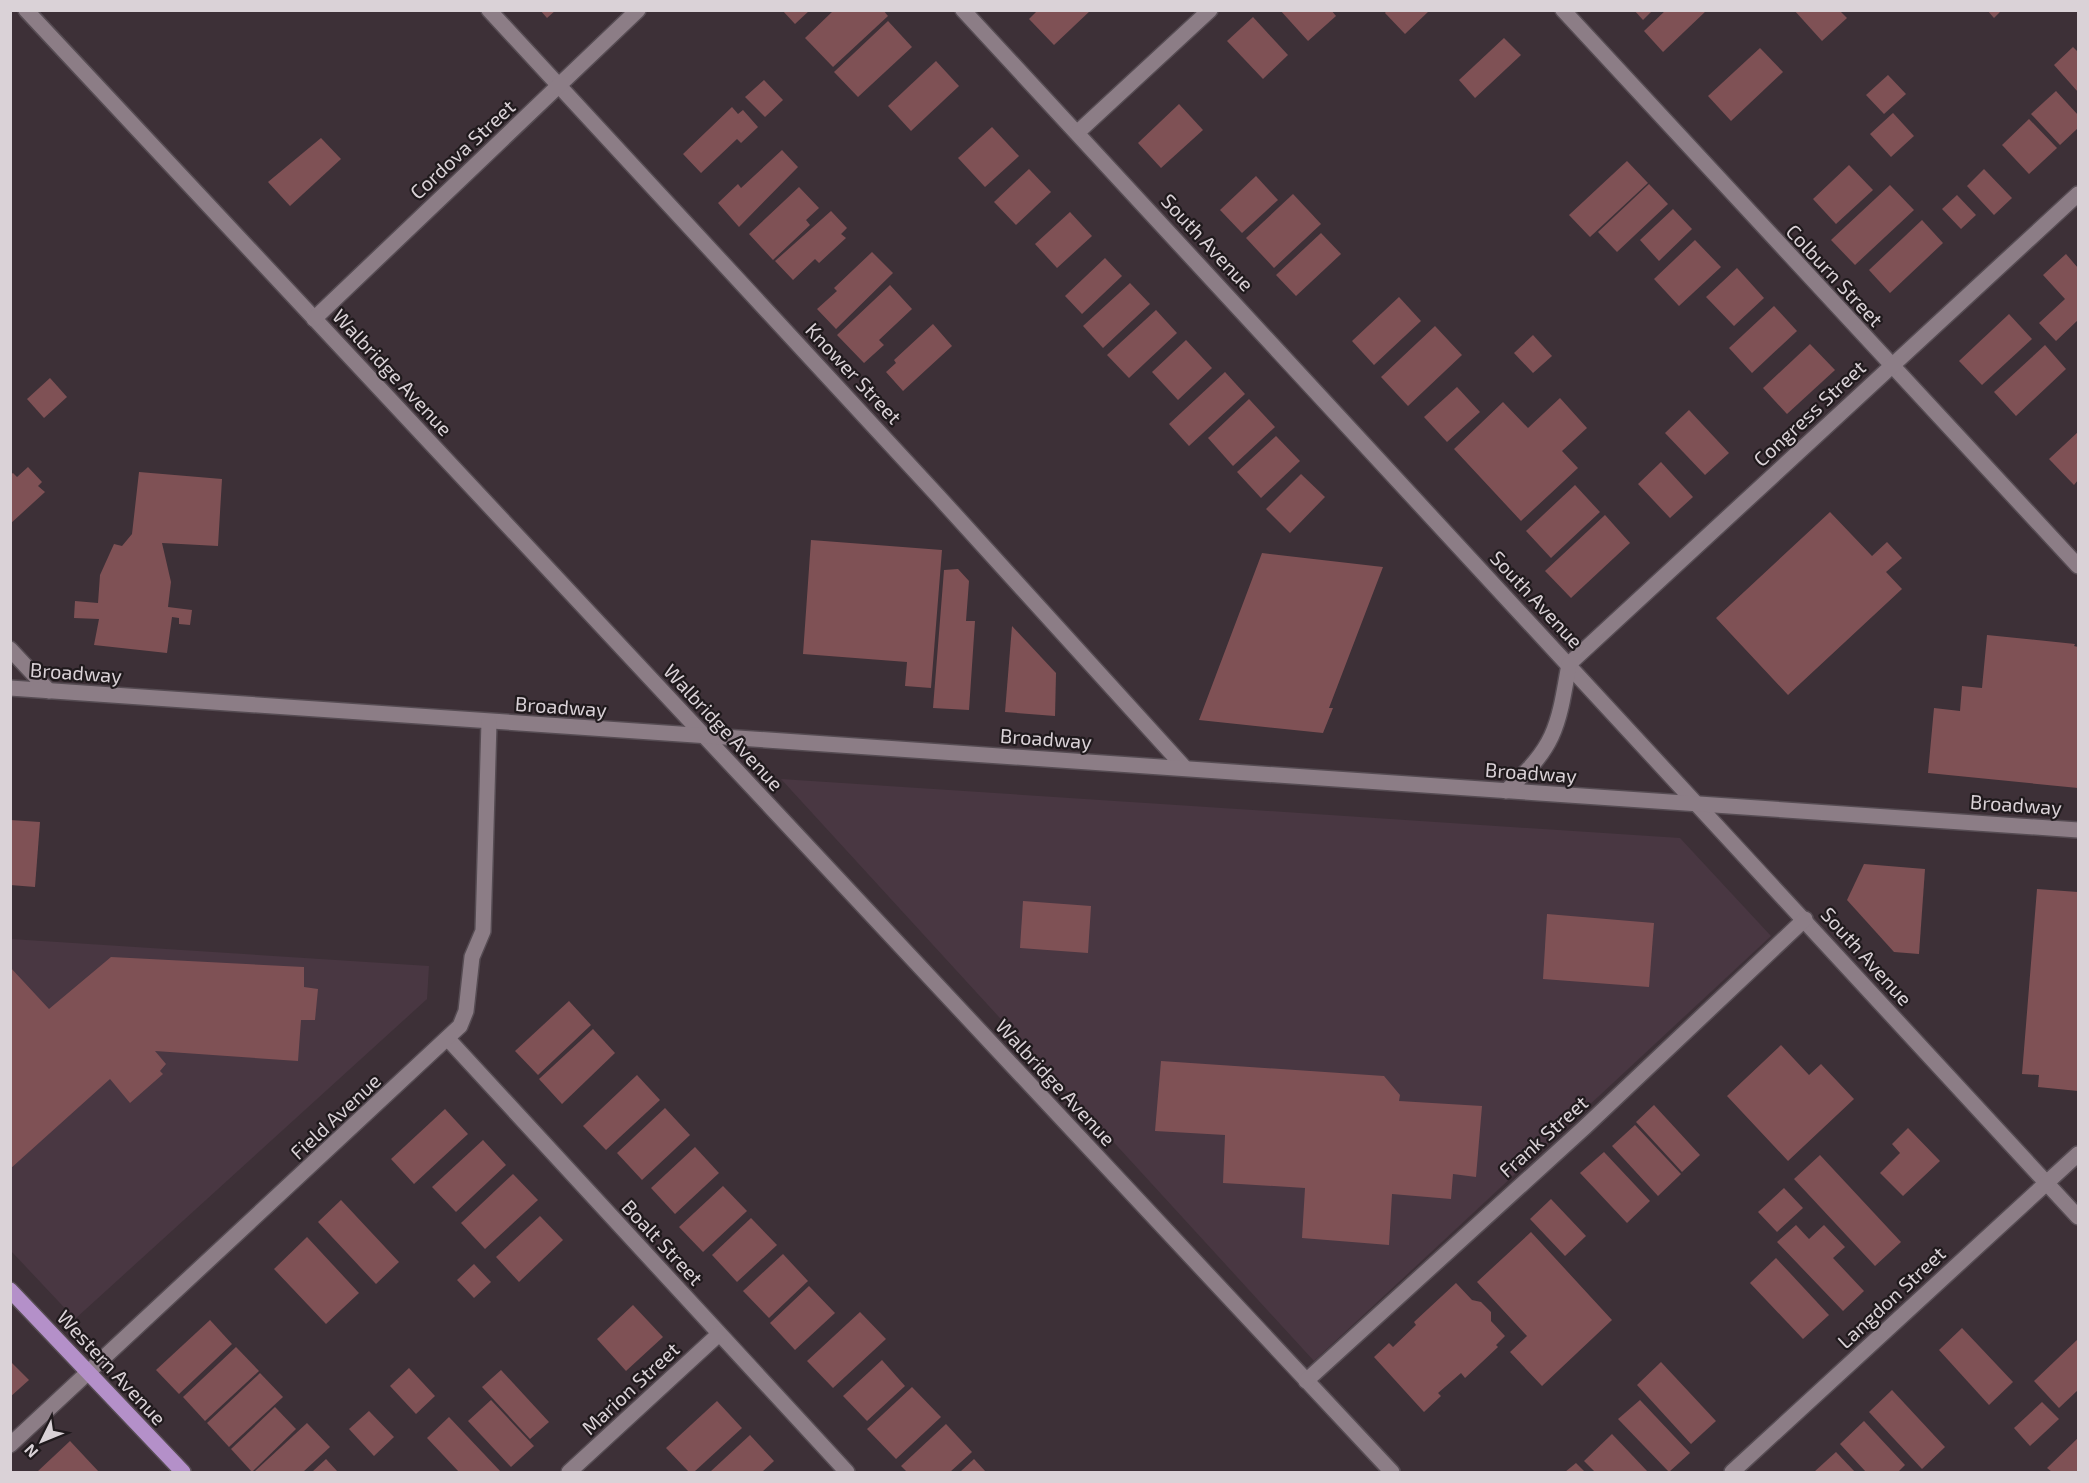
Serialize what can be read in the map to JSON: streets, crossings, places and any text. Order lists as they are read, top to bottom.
{
  "streets": {
    "main road": ["Western Avenue"],
    "street": [
      "Cordova Street",
      "South Avenue",
      "Colburn Street",
      "Walbridge Avenue",
      "Knower Street",
      "Congress Street",
      "Broadway",
      "Field Avenue",
      "Frank Street",
      "Boalt Street",
      "Langdon Street",
      "Marion Street"
    ]
  },
  "crossings": [
    ["Cordova Street", "Walbridge Avenue"],
    ["Cordova Street", "Knower Street"],
    ["South Avenue", "Congress Street"],
    ["South Avenue", "Broadway"],
    ["South Avenue", "Frank Street"],
    ["South Avenue", "Langdon Street"],
    ["Colburn Street", "Congress Street"],
    ["Walbridge Avenue", "Broadway"],
    ["Walbridge Avenue", "Frank Street"],
    ["Knower Street", "Broadway"],
    ["Broadway", "Field Avenue"],
    ["Field Avenue", "Boalt Street"],
    ["Field Avenue", "Western Avenue"],
    ["Boalt Street", "Marion Street"]
  ],
  "north": "bottom left"
}
